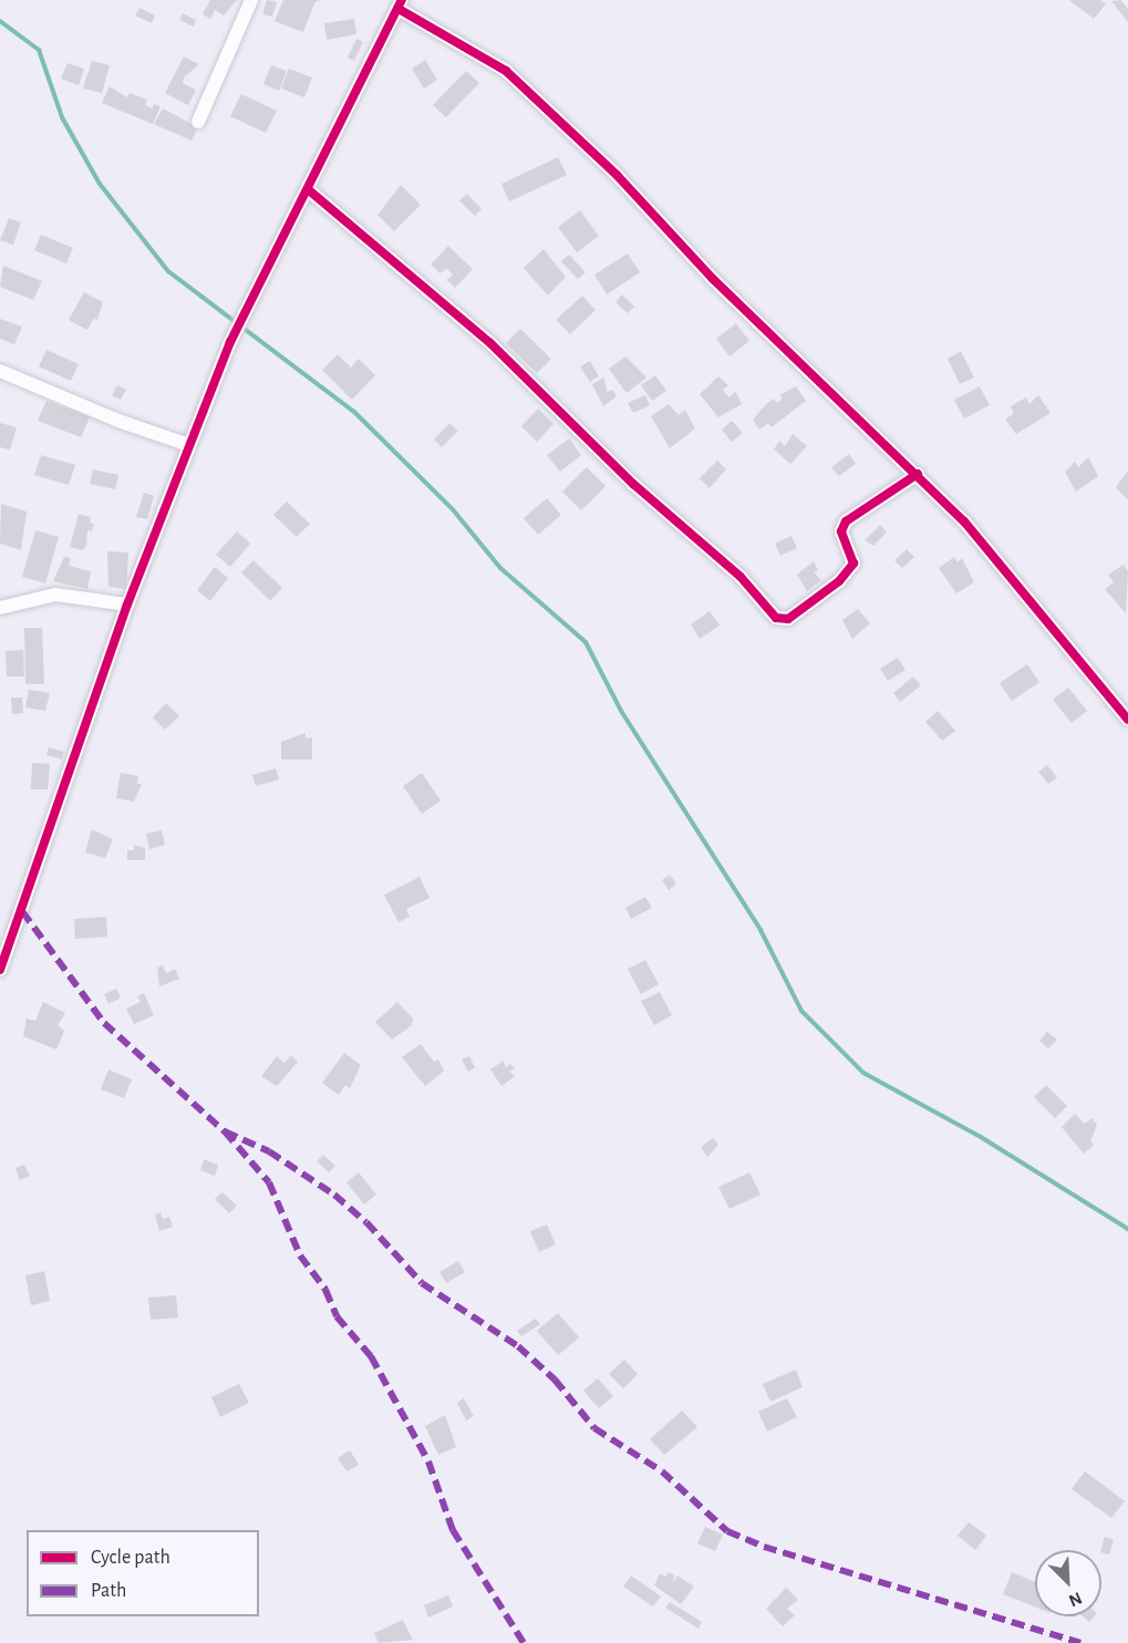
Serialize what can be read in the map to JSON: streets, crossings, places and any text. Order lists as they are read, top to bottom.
{
  "legend": ["Cycle path", "Path"],
  "north": "bottom right"
}
